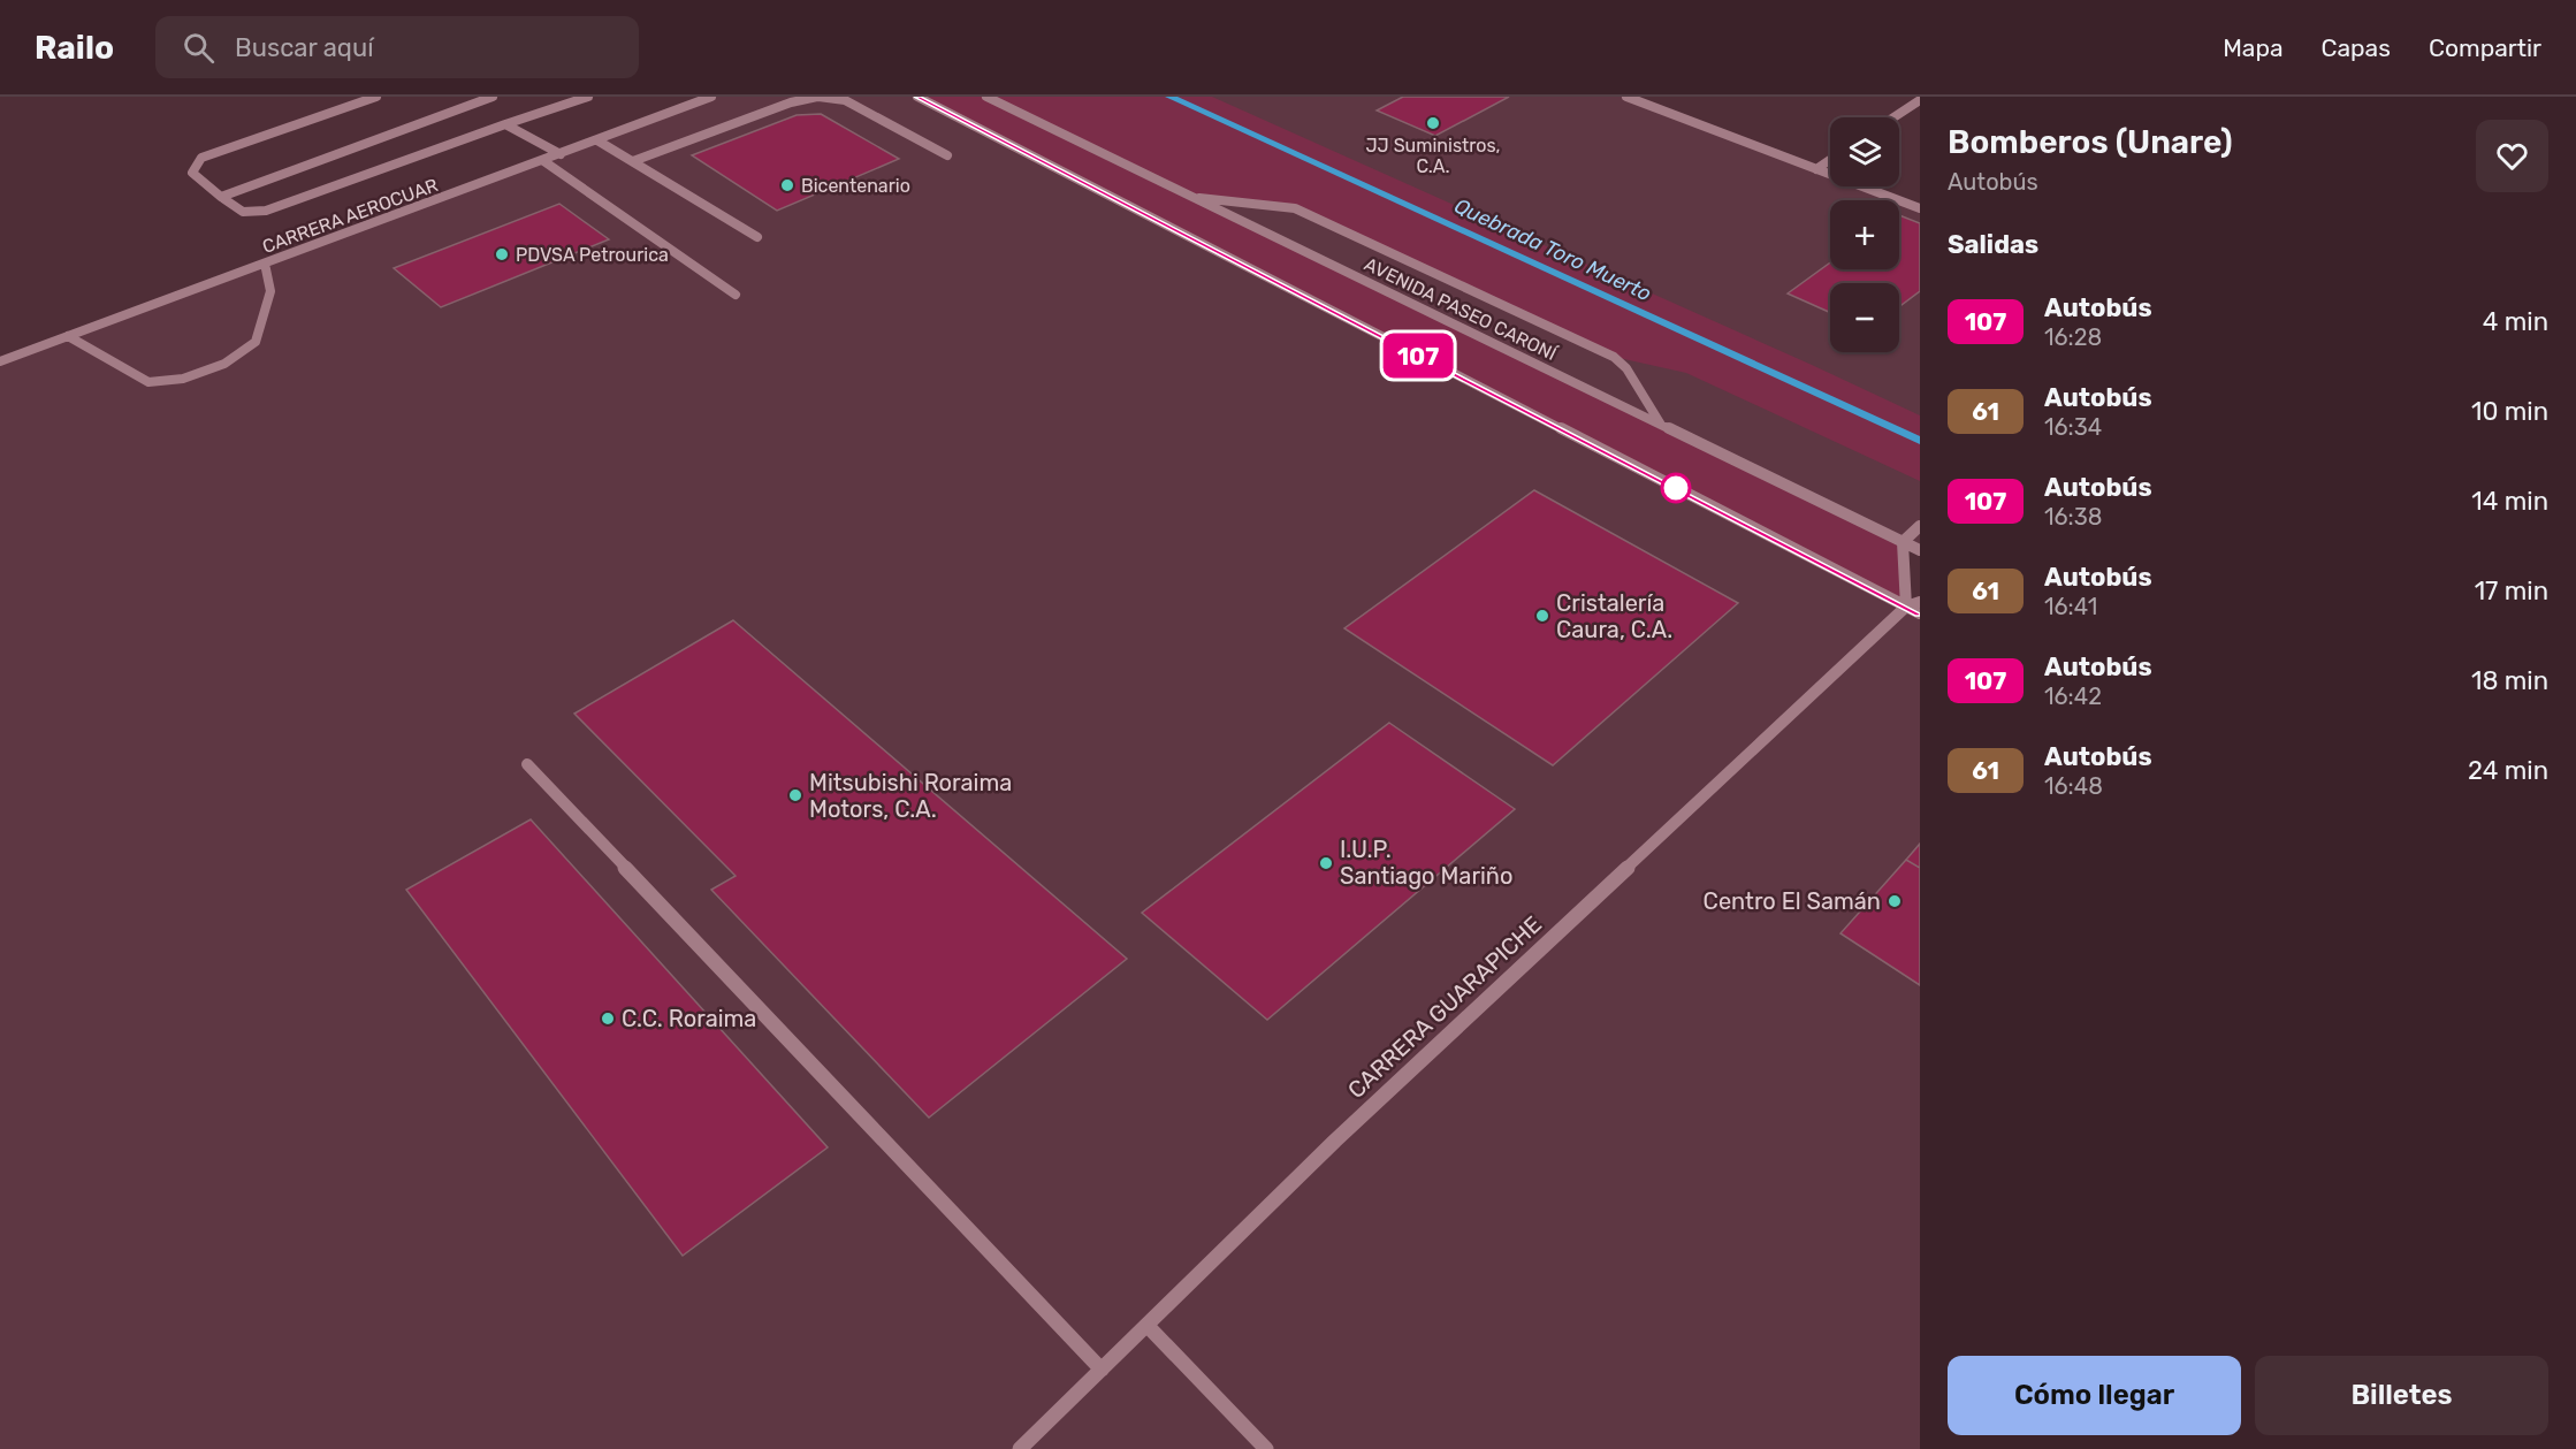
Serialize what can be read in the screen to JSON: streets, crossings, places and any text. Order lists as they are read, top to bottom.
{
  "streets": {
    "street": ["CARRERA AEROCUAR", "AVENIDA PASEO CARONÍ", "CARRERA GUARAPICHE"]
  },
  "water": ["Quebrada Toro Muerto"],
  "places": [
    "JJ Suministros, C.A.",
    "Bicentenario",
    "PDVSA Petrourica",
    "Cristalería Caura, C.A.",
    "Mitsubishi Roraima Motors, C.A.",
    "I.U.P. Santiago Mariño",
    "Centro El Samán",
    "C.C. Roraima"
  ],
  "lines": ["bus line 107"],
  "page": {
    "header": "Railo",
    "search": "Buscar aquí",
    "nav": ["Mapa", "Capas", "Compartir"],
    "on_map": "107",
    "heading": [
      ["Bomberos (Unare)", "Autobús"],
      "Salidas"
    ],
    "map_buttons": ["+", "−"],
    "list": [
      {
        "mark": "107",
        "name": "Autobús",
        "note": "16:28",
        "value": "4 min"
      },
      {
        "mark": "61",
        "name": "Autobús",
        "note": "16:34",
        "value": "10 min"
      },
      {
        "mark": "107",
        "name": "Autobús",
        "note": "16:38",
        "value": "14 min"
      },
      {
        "mark": "61",
        "name": "Autobús",
        "note": "16:41",
        "value": "17 min"
      },
      {
        "mark": "107",
        "name": "Autobús",
        "note": "16:42",
        "value": "18 min"
      },
      {
        "mark": "61",
        "name": "Autobús",
        "note": "16:48",
        "value": "24 min"
      }
    ],
    "buttons": ["Cómo llegar", "Billetes"]
  }
}
